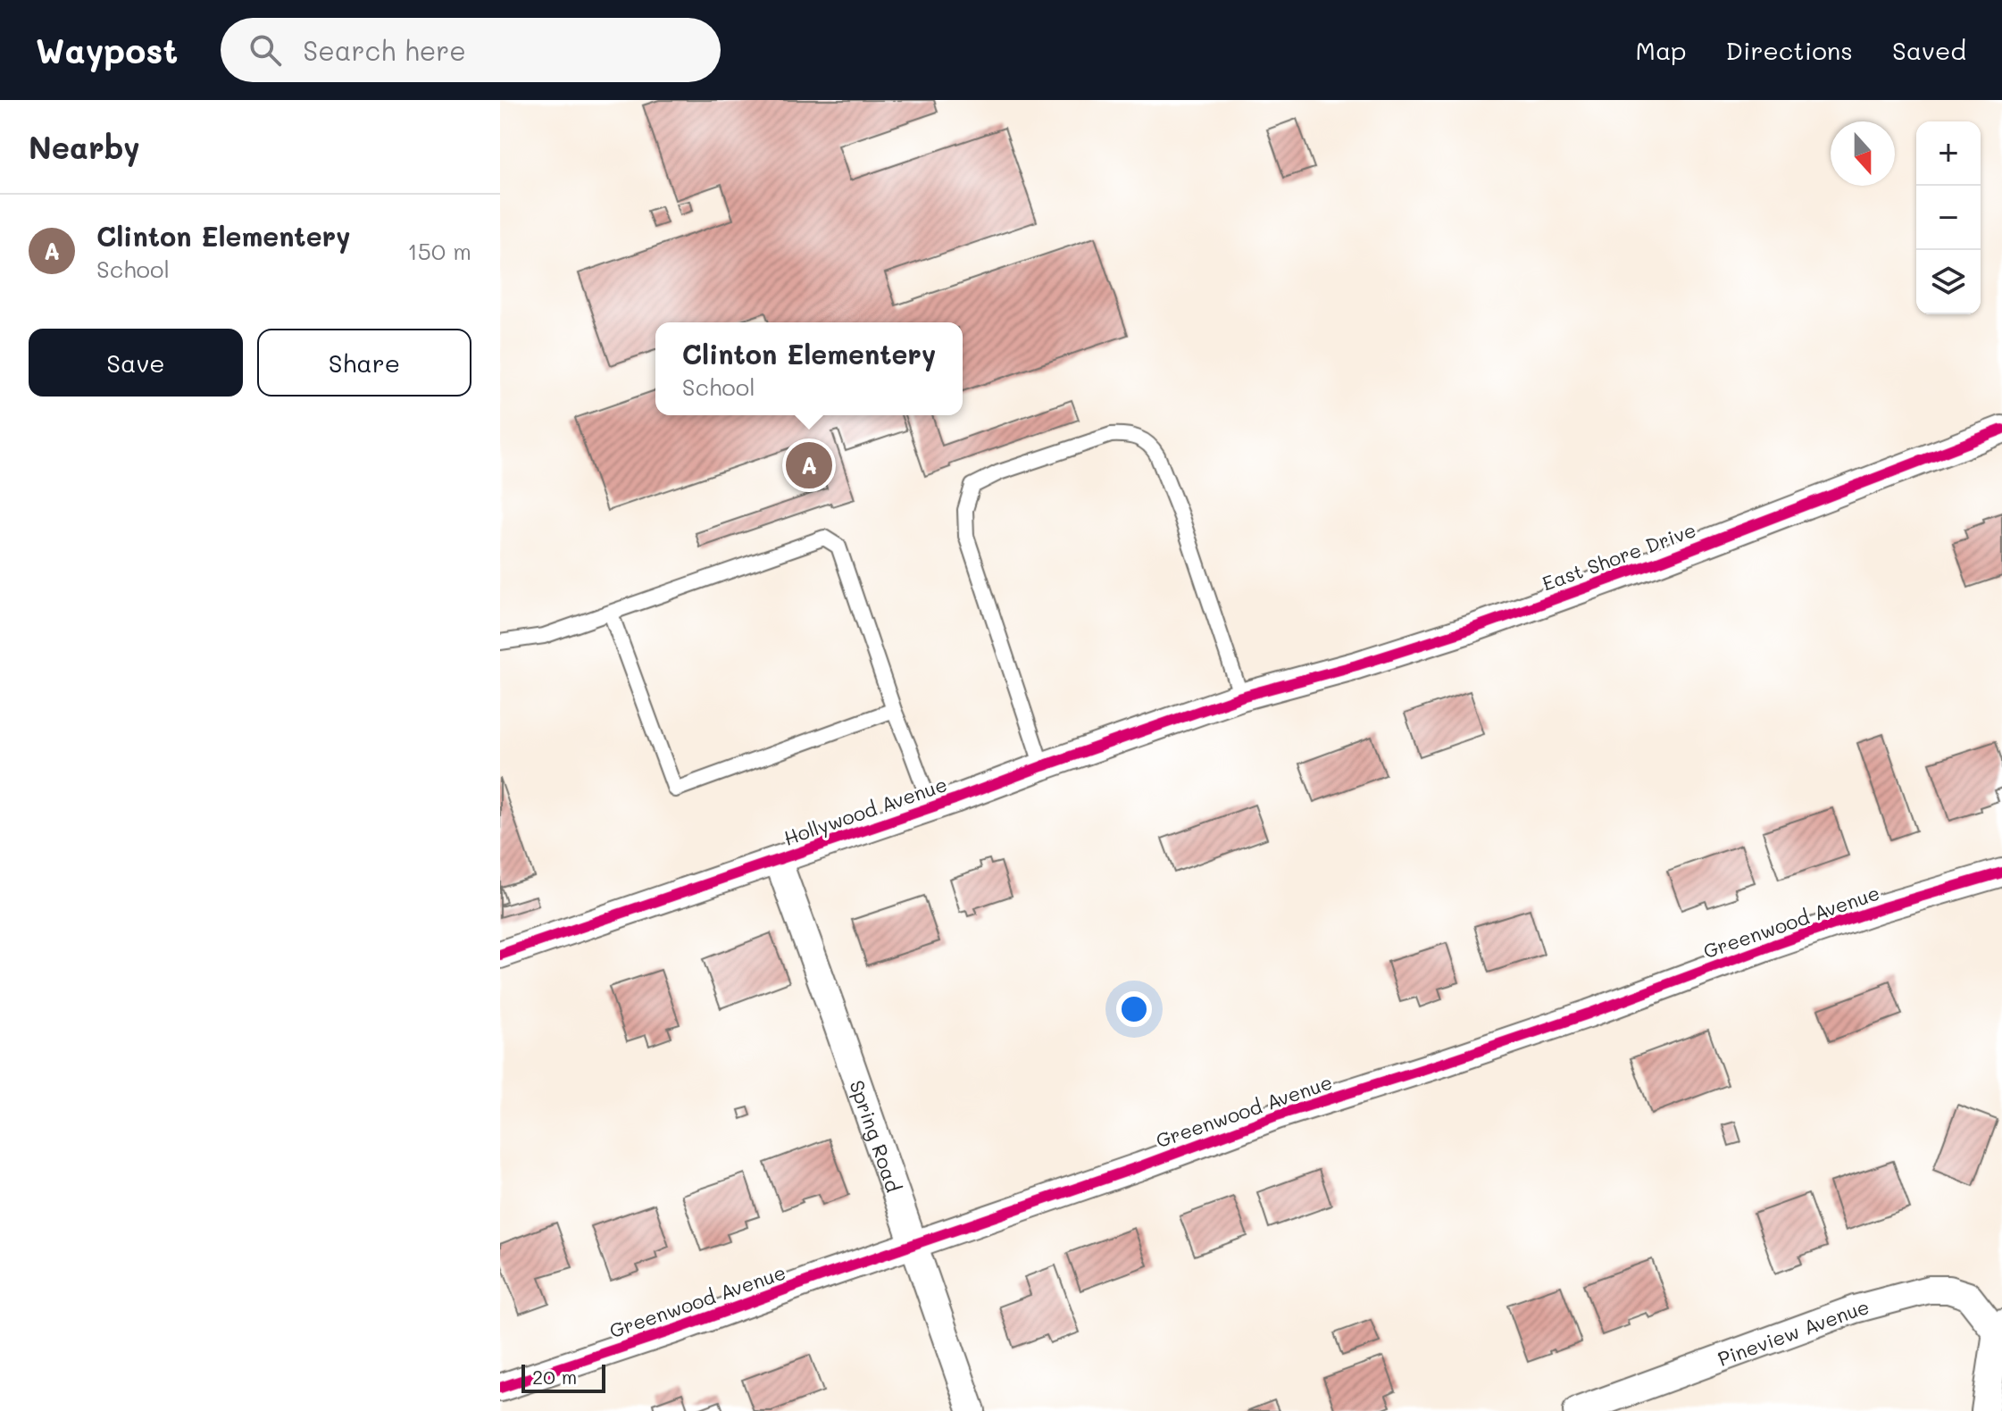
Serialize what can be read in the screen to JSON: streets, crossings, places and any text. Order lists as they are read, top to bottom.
{
  "streets": {
    "street": [
      "East Shore Drive",
      "Hollywood Avenue",
      "Greenwood Avenue",
      "Spring Road",
      "Pineview Avenue"
    ]
  },
  "crossings": [
    ["East Shore Drive", "Hollywood Avenue"],
    ["Hollywood Avenue", "Spring Road"],
    ["Greenwood Avenue", "Spring Road"]
  ],
  "scale_bar": "20 m",
  "north": "bottom",
  "page": {
    "header": "Waypost",
    "search": "Search here",
    "nav": ["Map", "Directions", "Saved"],
    "heading": "Nearby",
    "map_buttons": ["+", "−"],
    "list": [
      {
        "mark": "A",
        "name": "Clinton Elementery",
        "note": "School",
        "value": "150 m"
      }
    ],
    "buttons": ["Save", "Share"],
    "popup": ["Clinton Elementery", "School"],
    "pins": "A",
    "scale": "20 m"
  }
}
